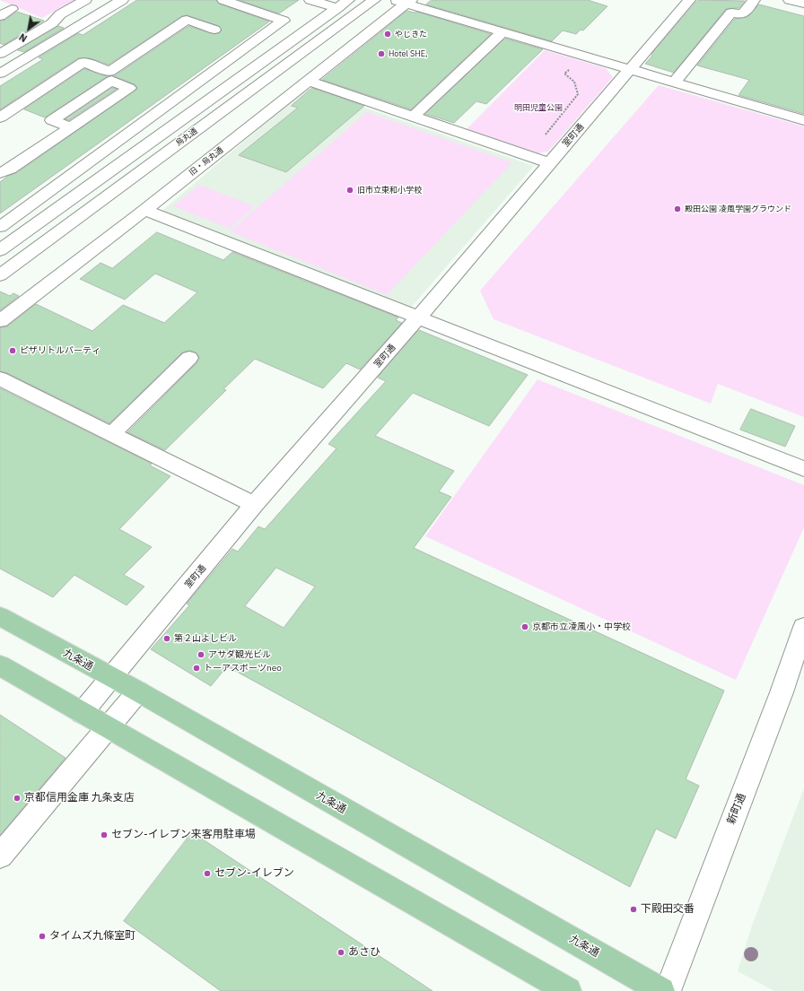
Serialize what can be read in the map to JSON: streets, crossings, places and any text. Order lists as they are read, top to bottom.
{
  "streets": {
    "main road": ["九条通"],
    "street": [
      "室町通",
      "烏丸通",
      "旧・烏丸通",
      "新町通"
    ]
  },
  "crossings": [
    ["室町通", "九条通"]
  ],
  "parks": ["明田児童公園"],
  "places": [
    "やじきた",
    "Hotel SHE,",
    "旧市立東和小学校",
    "殿田公園 凌風学園グラウンド",
    "ピザリトルパーティ",
    "京都市立凌風小・中学校",
    "第２山よしビル",
    "アサダ観光ビル",
    "トーアスポーツneo",
    "京都信用金庫 九条支店",
    "セブン-イレブン来客用駐車場",
    "セブン-イレブン",
    "下殿田交番",
    "タイムズ九條室町",
    "あさひ"
  ],
  "north": "bottom left"
}
